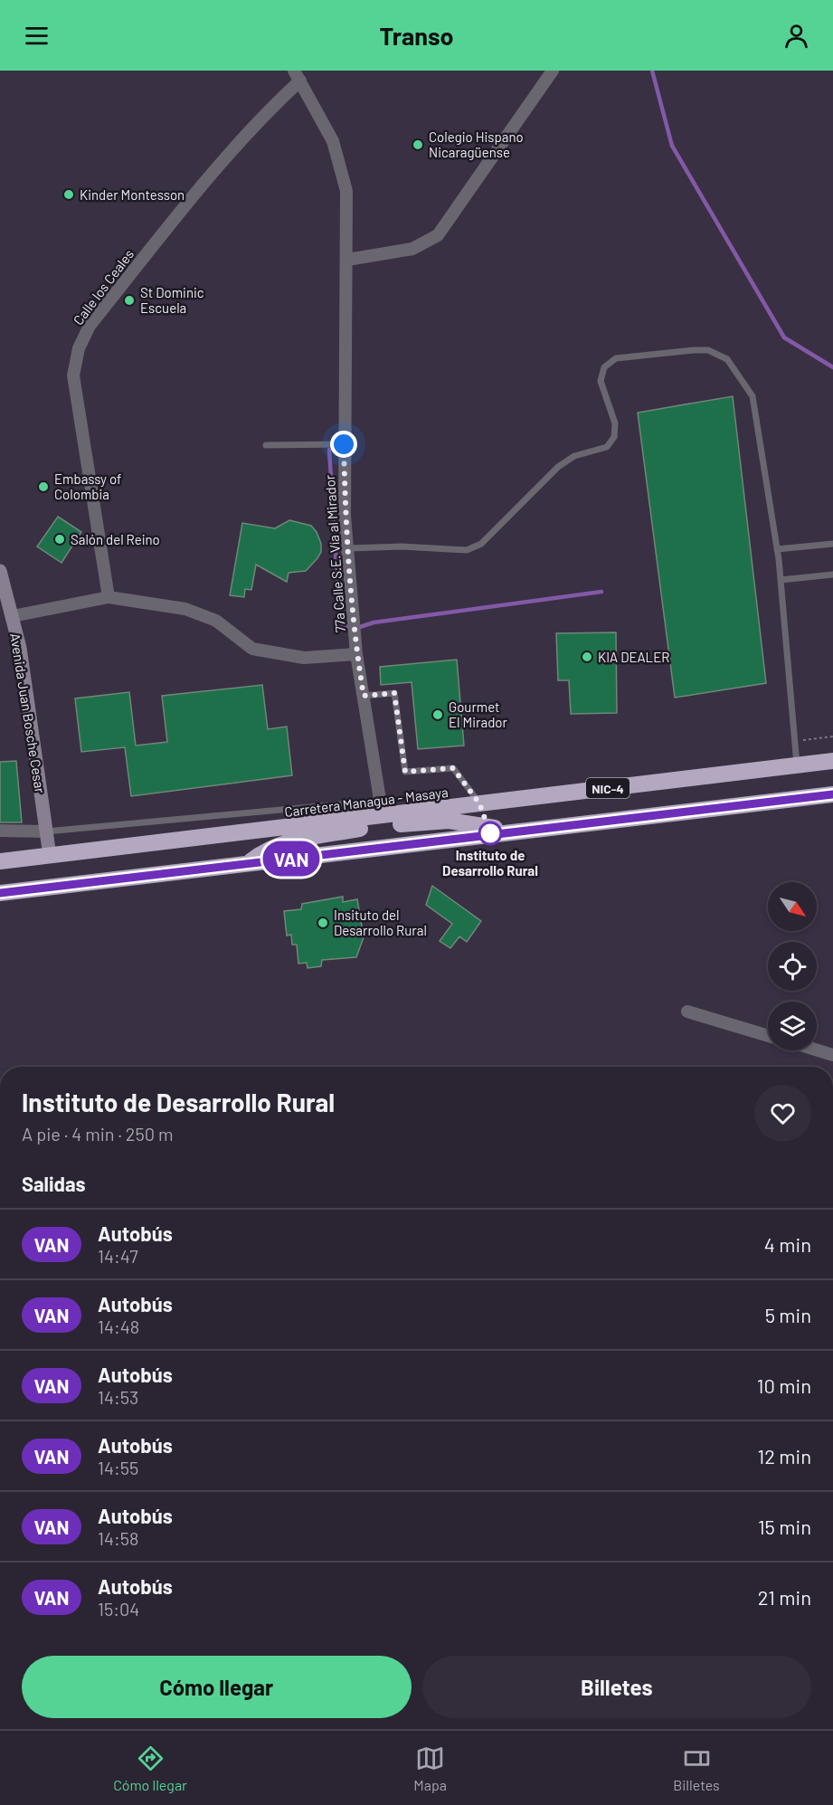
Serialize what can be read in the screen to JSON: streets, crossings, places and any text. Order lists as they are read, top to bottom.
{
  "streets": {
    "highway": ["NIC-4", "Carretera Managua - Masaya"],
    "street": ["Calle los Ceales", "77a Calle S.E. Vía al Mirador", "Avenida Juan Bosche Cesar"]
  },
  "crossings": [
    ["Calle los Ceales", "77a Calle S.E. Vía al Mirador"],
    ["77a Calle S.E. Vía al Mirador", "Carretera Managua - Masaya"],
    ["Avenida Juan Bosche Cesar", "Carretera Managua - Masaya"]
  ],
  "places": [
    "Colegio Hispano Nicaragüense",
    "Kinder Montesson",
    "St Dominic Escuela",
    "Embassy of Colombia",
    "Salón del Reino",
    "KIA DEALER",
    "Gourmet El Mirador",
    "Instituto de Desarrollo Rural",
    "Insituto del Desarrollo Rural"
  ],
  "lines": ["bus line VAN"],
  "north": "bottom right",
  "page": {
    "header": "Transo",
    "on_map": "VAN",
    "heading": [
      ["Instituto de Desarrollo Rural", "A pie · 4 min · 250 m"],
      "Salidas"
    ],
    "list": [
      {
        "mark": "VAN",
        "name": "Autobús",
        "note": "14:47",
        "value": "4 min"
      },
      {
        "mark": "VAN",
        "name": "Autobús",
        "note": "14:48",
        "value": "5 min"
      },
      {
        "mark": "VAN",
        "name": "Autobús",
        "note": "14:53",
        "value": "10 min"
      },
      {
        "mark": "VAN",
        "name": "Autobús",
        "note": "14:55",
        "value": "12 min"
      },
      {
        "mark": "VAN",
        "name": "Autobús",
        "note": "14:58",
        "value": "15 min"
      },
      {
        "mark": "VAN",
        "name": "Autobús",
        "note": "15:04",
        "value": "21 min"
      }
    ],
    "buttons": ["Cómo llegar", "Billetes"],
    "tabs": ["Cómo llegar", "Mapa", "Billetes"]
  }
}
